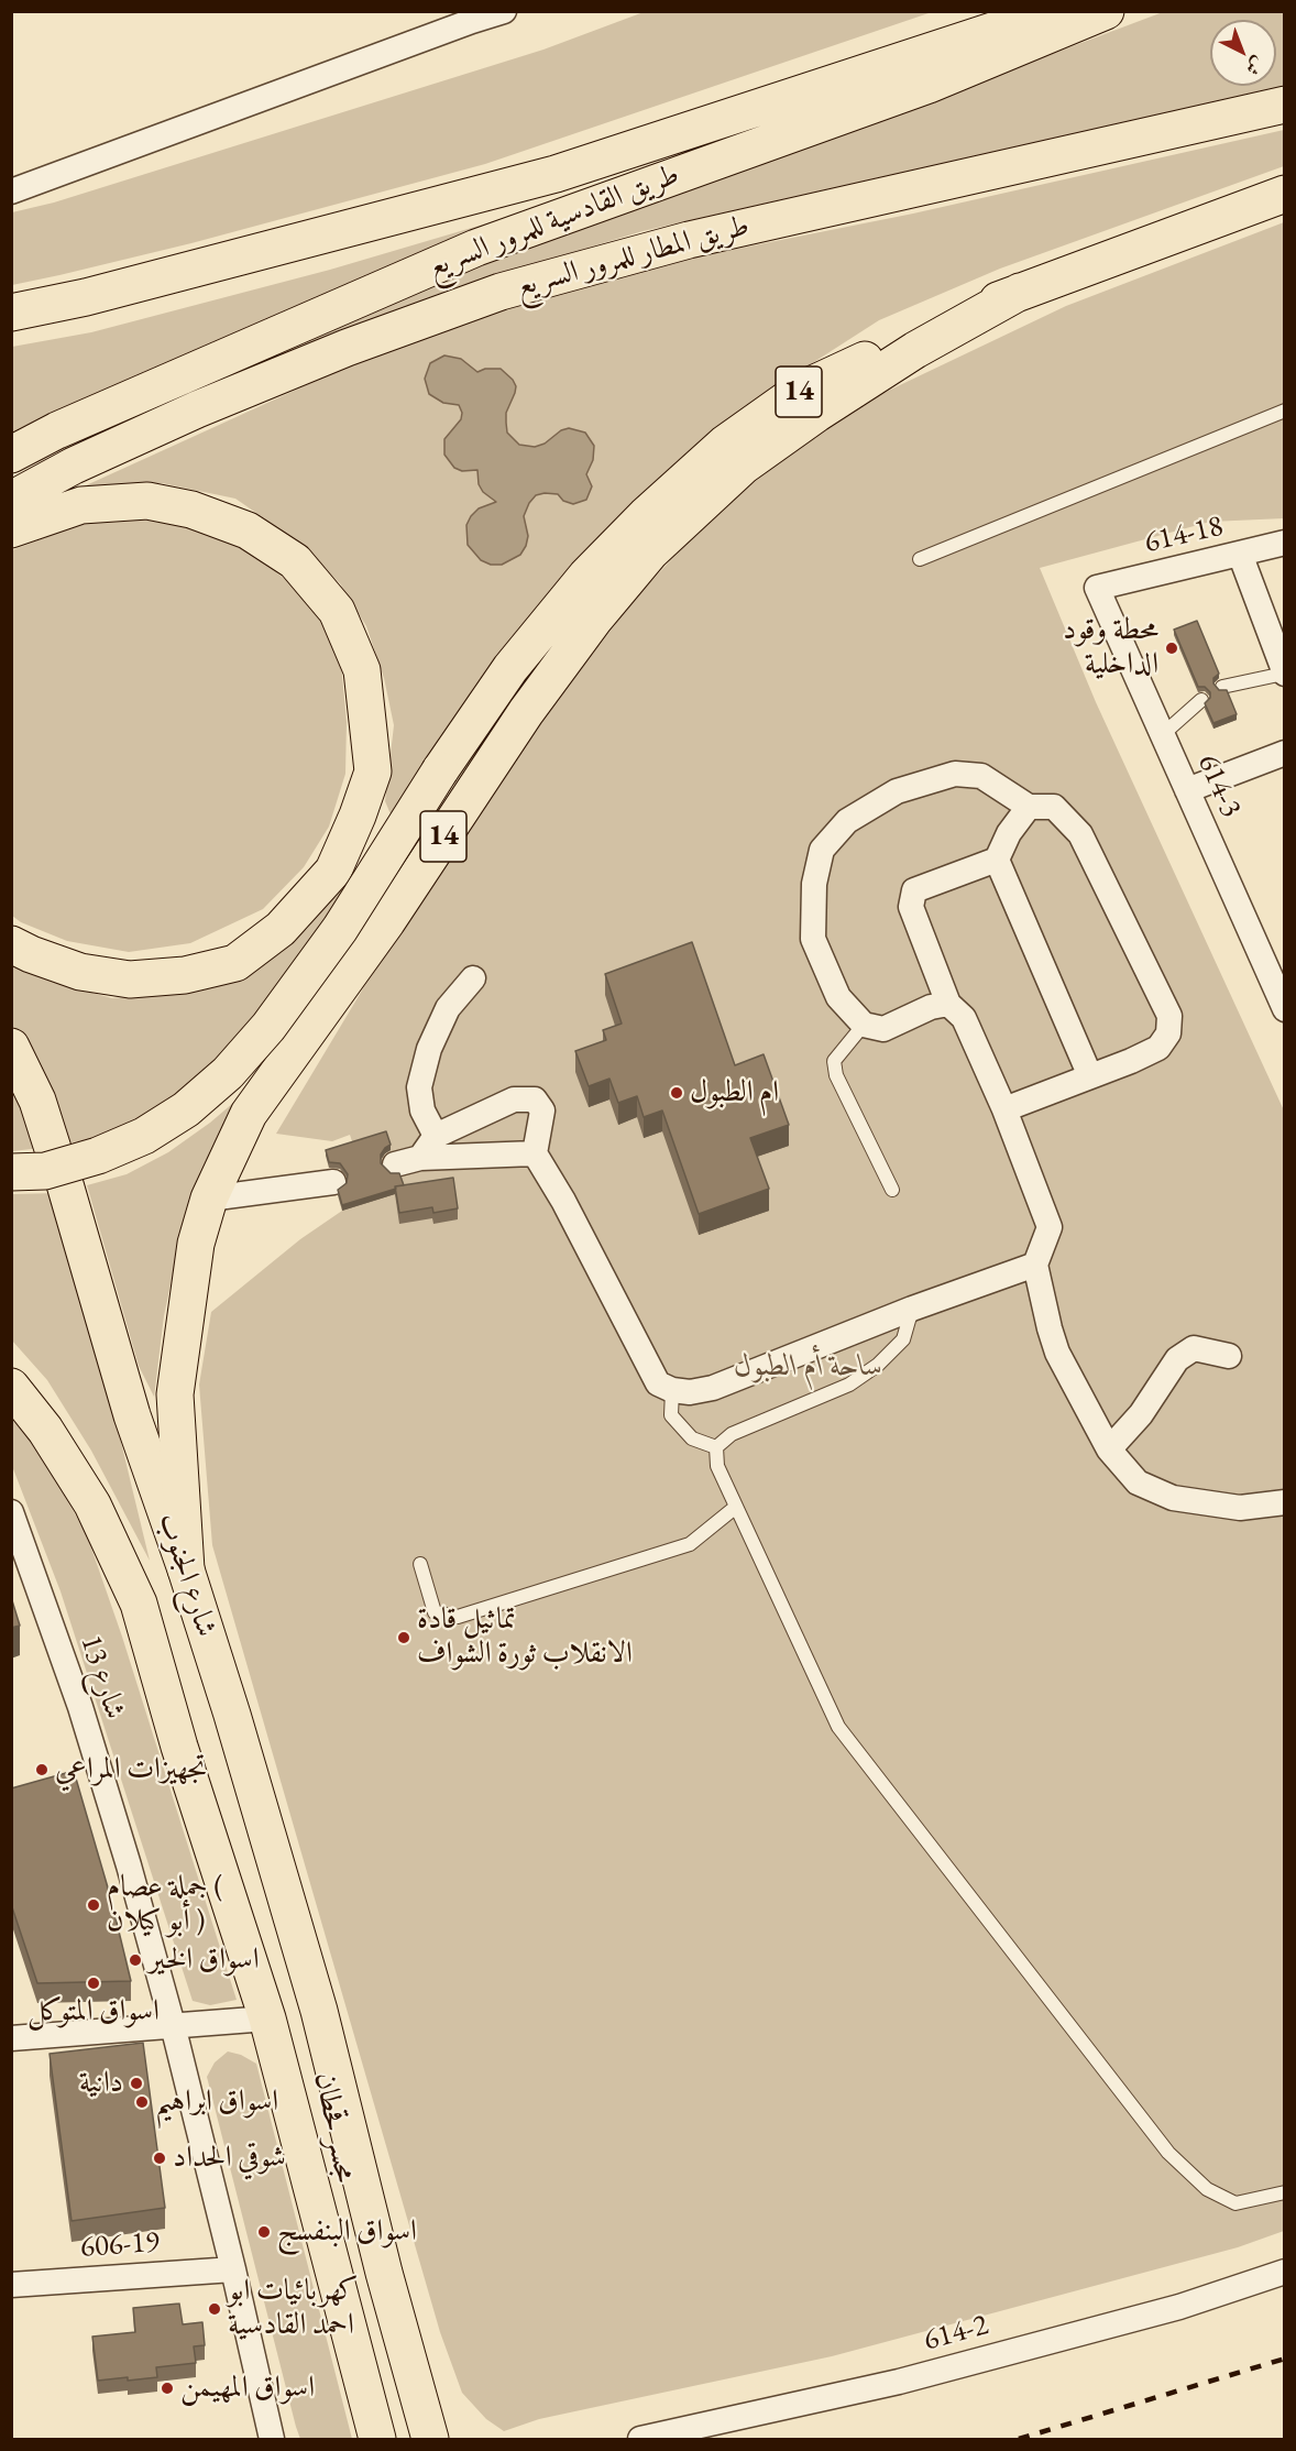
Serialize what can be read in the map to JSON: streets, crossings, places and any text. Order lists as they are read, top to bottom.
{
  "streets": {
    "main road": [
      "طريق القادسية للمرور السريع",
      "طريق المطار للمرور السريع",
      "14",
      "شارع الجنوب",
      "مجسر قحطان"
    ],
    "street": [
      "614-18",
      "614-3",
      "شارع 13",
      "606-19",
      "614-2"
    ]
  },
  "crossings": [
    ["14", "شارع الجنوب"],
    ["614-18", "614-3"],
    ["شارع الجنوب", "مجسر قحطان"],
    ["شارع 13", "606-19"]
  ],
  "parks": ["ساحة أم الطبول"],
  "places": [
    "محطة وقود الداخلية",
    "ام الطبول",
    "تماثيل قادة الانقلاب ثورة الشواف",
    "تجهيزات المراعي",
    "جملة عصام ( أبو كيلان )",
    "اسواق الخير",
    "اسواق المتوكل",
    "دانية",
    "اسواق ابراهيم",
    "شوقي الحداد",
    "اسواق البنفسج",
    "كهربائيات ابو احمد القادسية",
    "اسواق المهيمن"
  ],
  "north": "bottom right"
}
